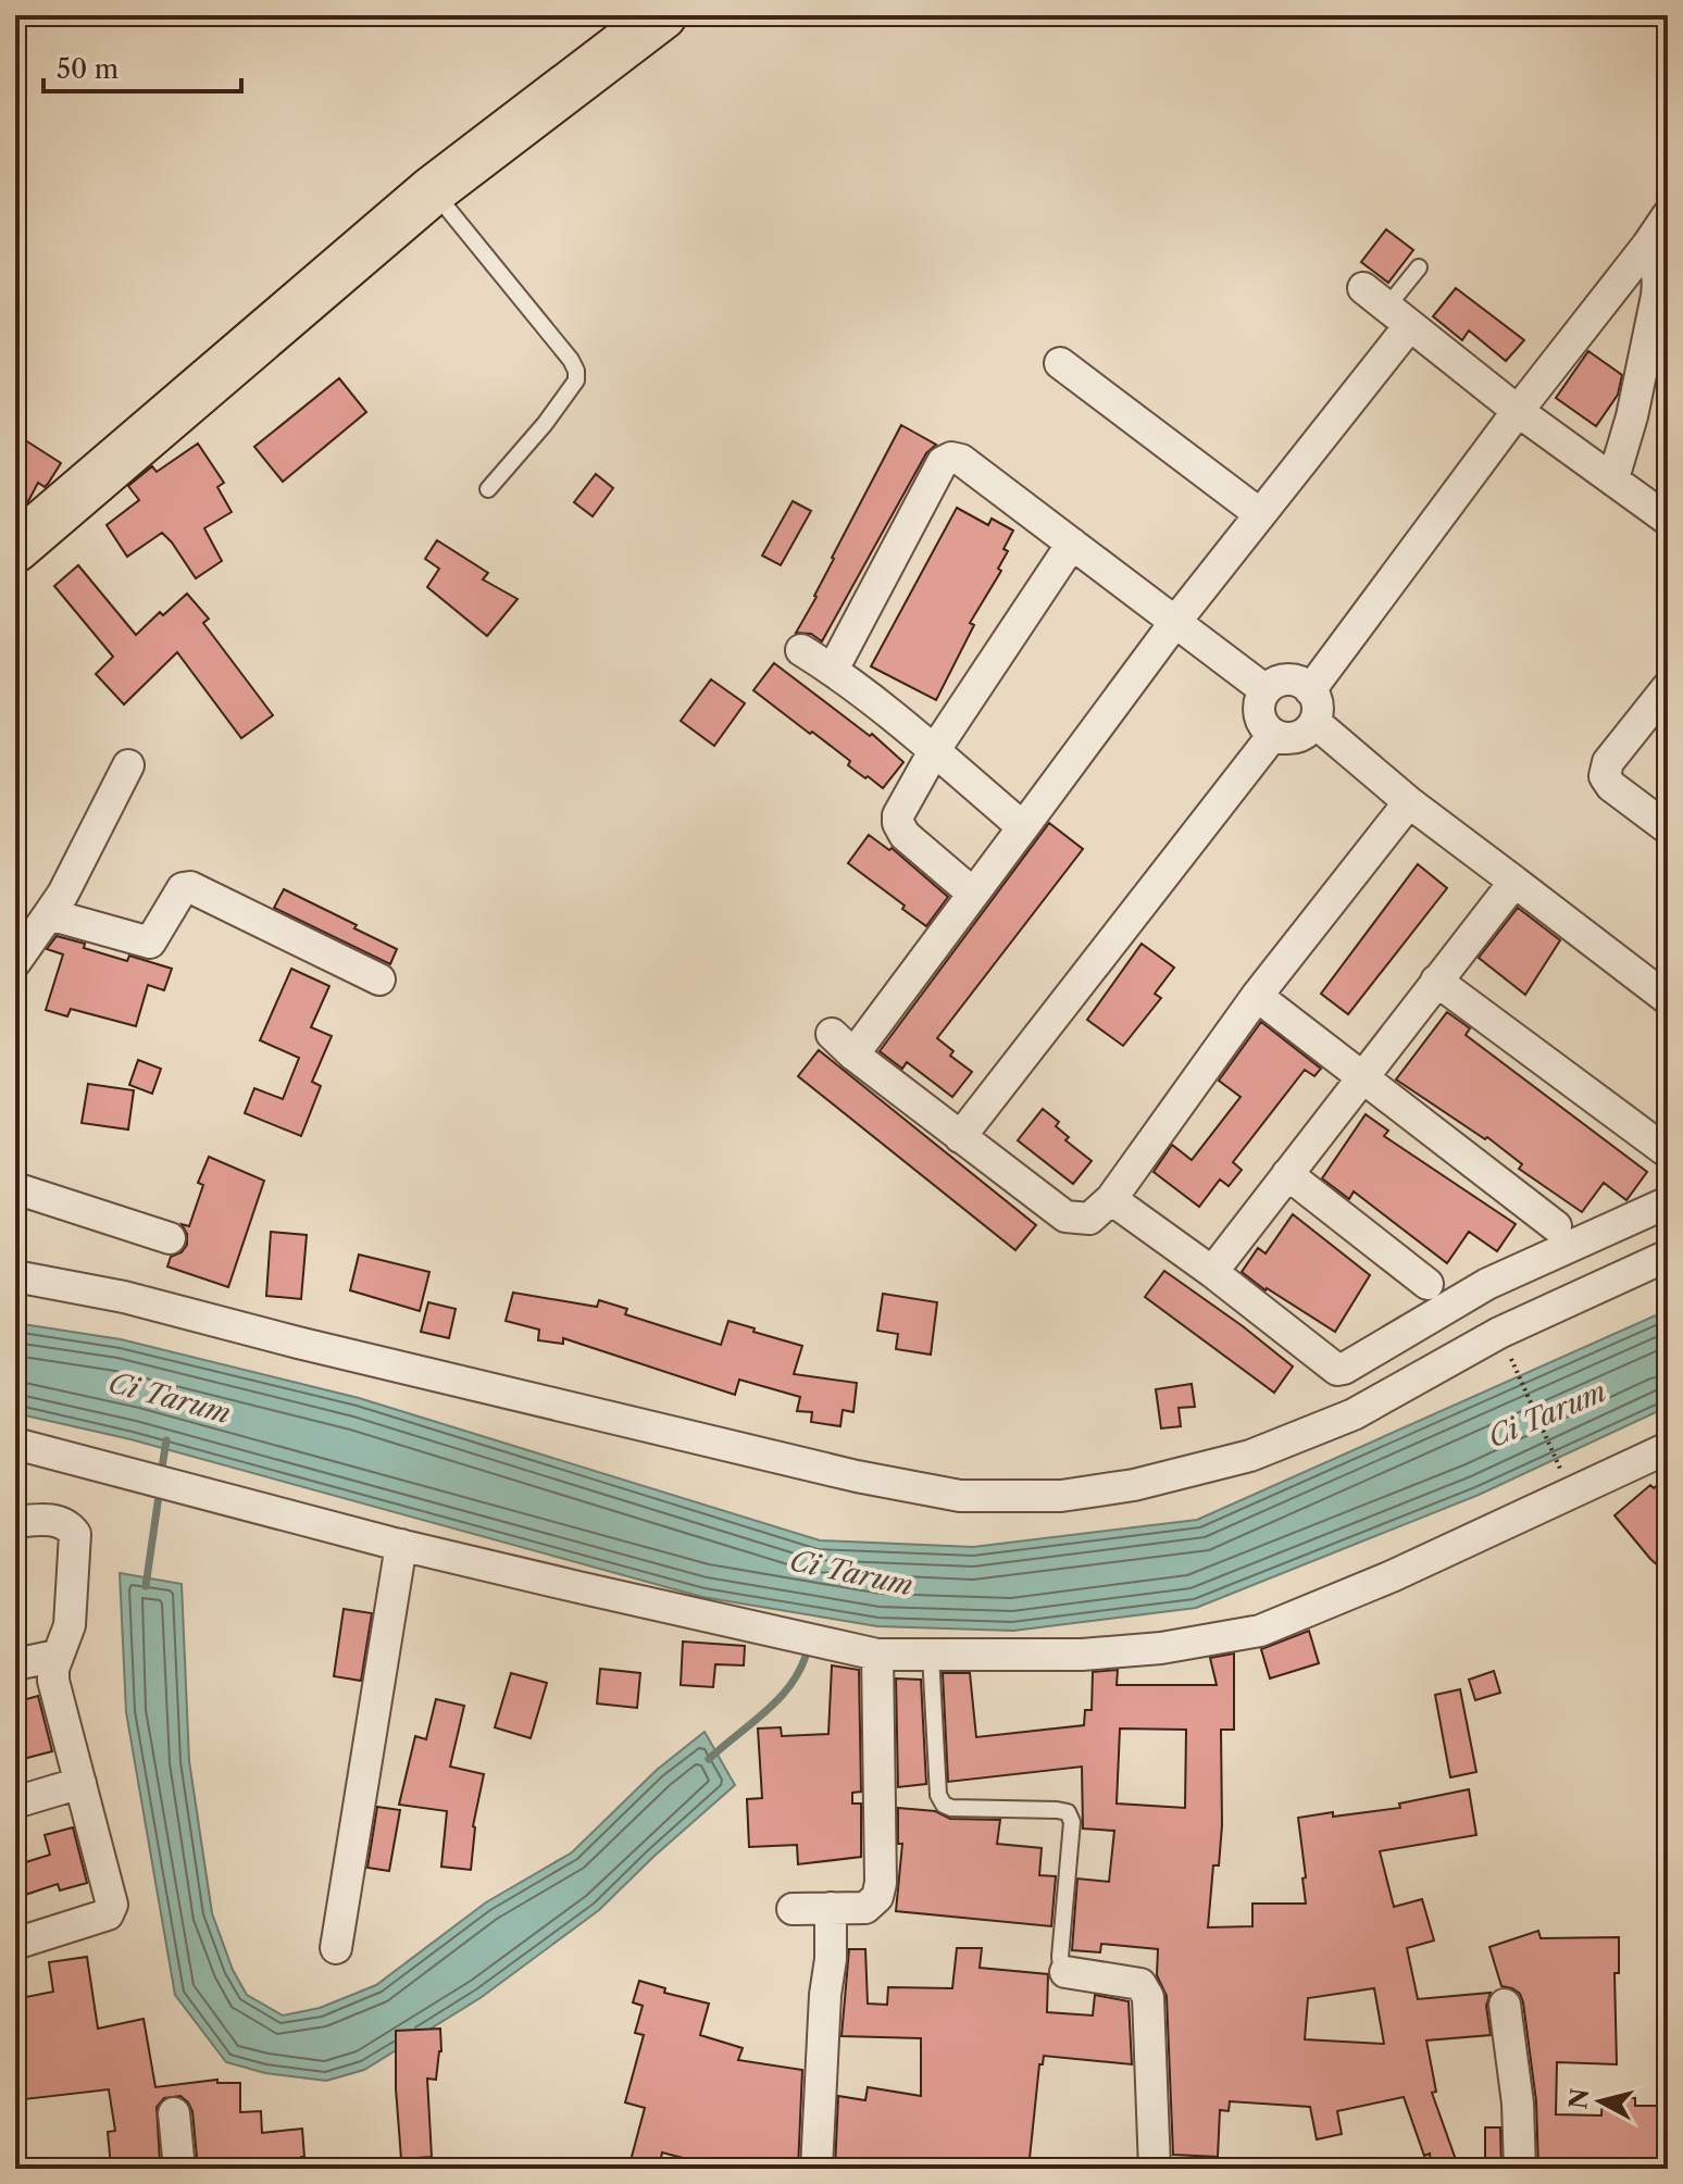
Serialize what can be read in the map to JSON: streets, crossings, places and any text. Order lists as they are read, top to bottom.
{
  "water": ["Ci Tarum"],
  "scale_bar": "50 m",
  "north": "left"
}
